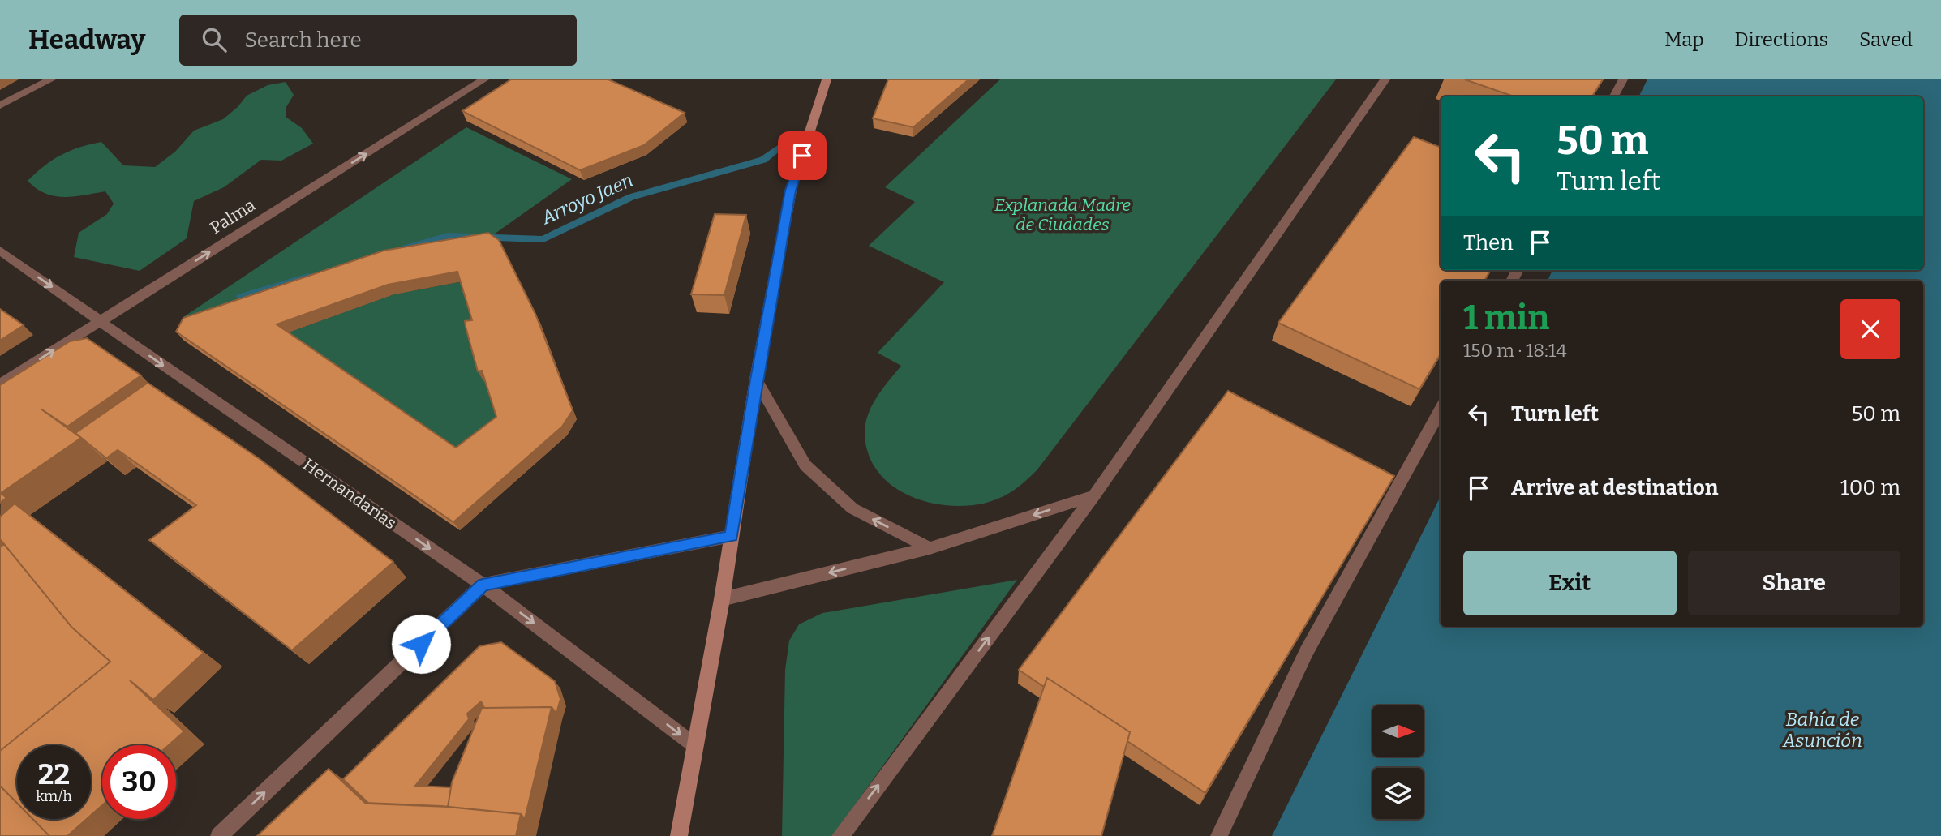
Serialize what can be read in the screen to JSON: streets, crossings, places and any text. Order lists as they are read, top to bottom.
{
  "streets": {
    "street": ["Palma", "Hernandarias"]
  },
  "crossings": [
    ["Palma", "Hernandarias"]
  ],
  "one_way": ["Palma", "Hernandarias"],
  "water": ["Arroyo Jaen", "Bahía de Asunción"],
  "parks": ["Explanada Madre de Ciudades"],
  "north": "right",
  "page": {
    "header": "Headway",
    "search": "Search here",
    "nav": ["Map", "Directions", "Saved"],
    "turn": ["50 m", "Turn left"],
    "then": "Then",
    "heading": ["1 min", "150 m · 18:14"],
    "list": [
      {
        "name": "Turn left",
        "value": "50 m"
      },
      {
        "name": "Arrive at destination",
        "value": "100 m"
      }
    ],
    "buttons": ["Exit", "Share"],
    "speed": "22 km/h",
    "limit": "30"
  }
}
